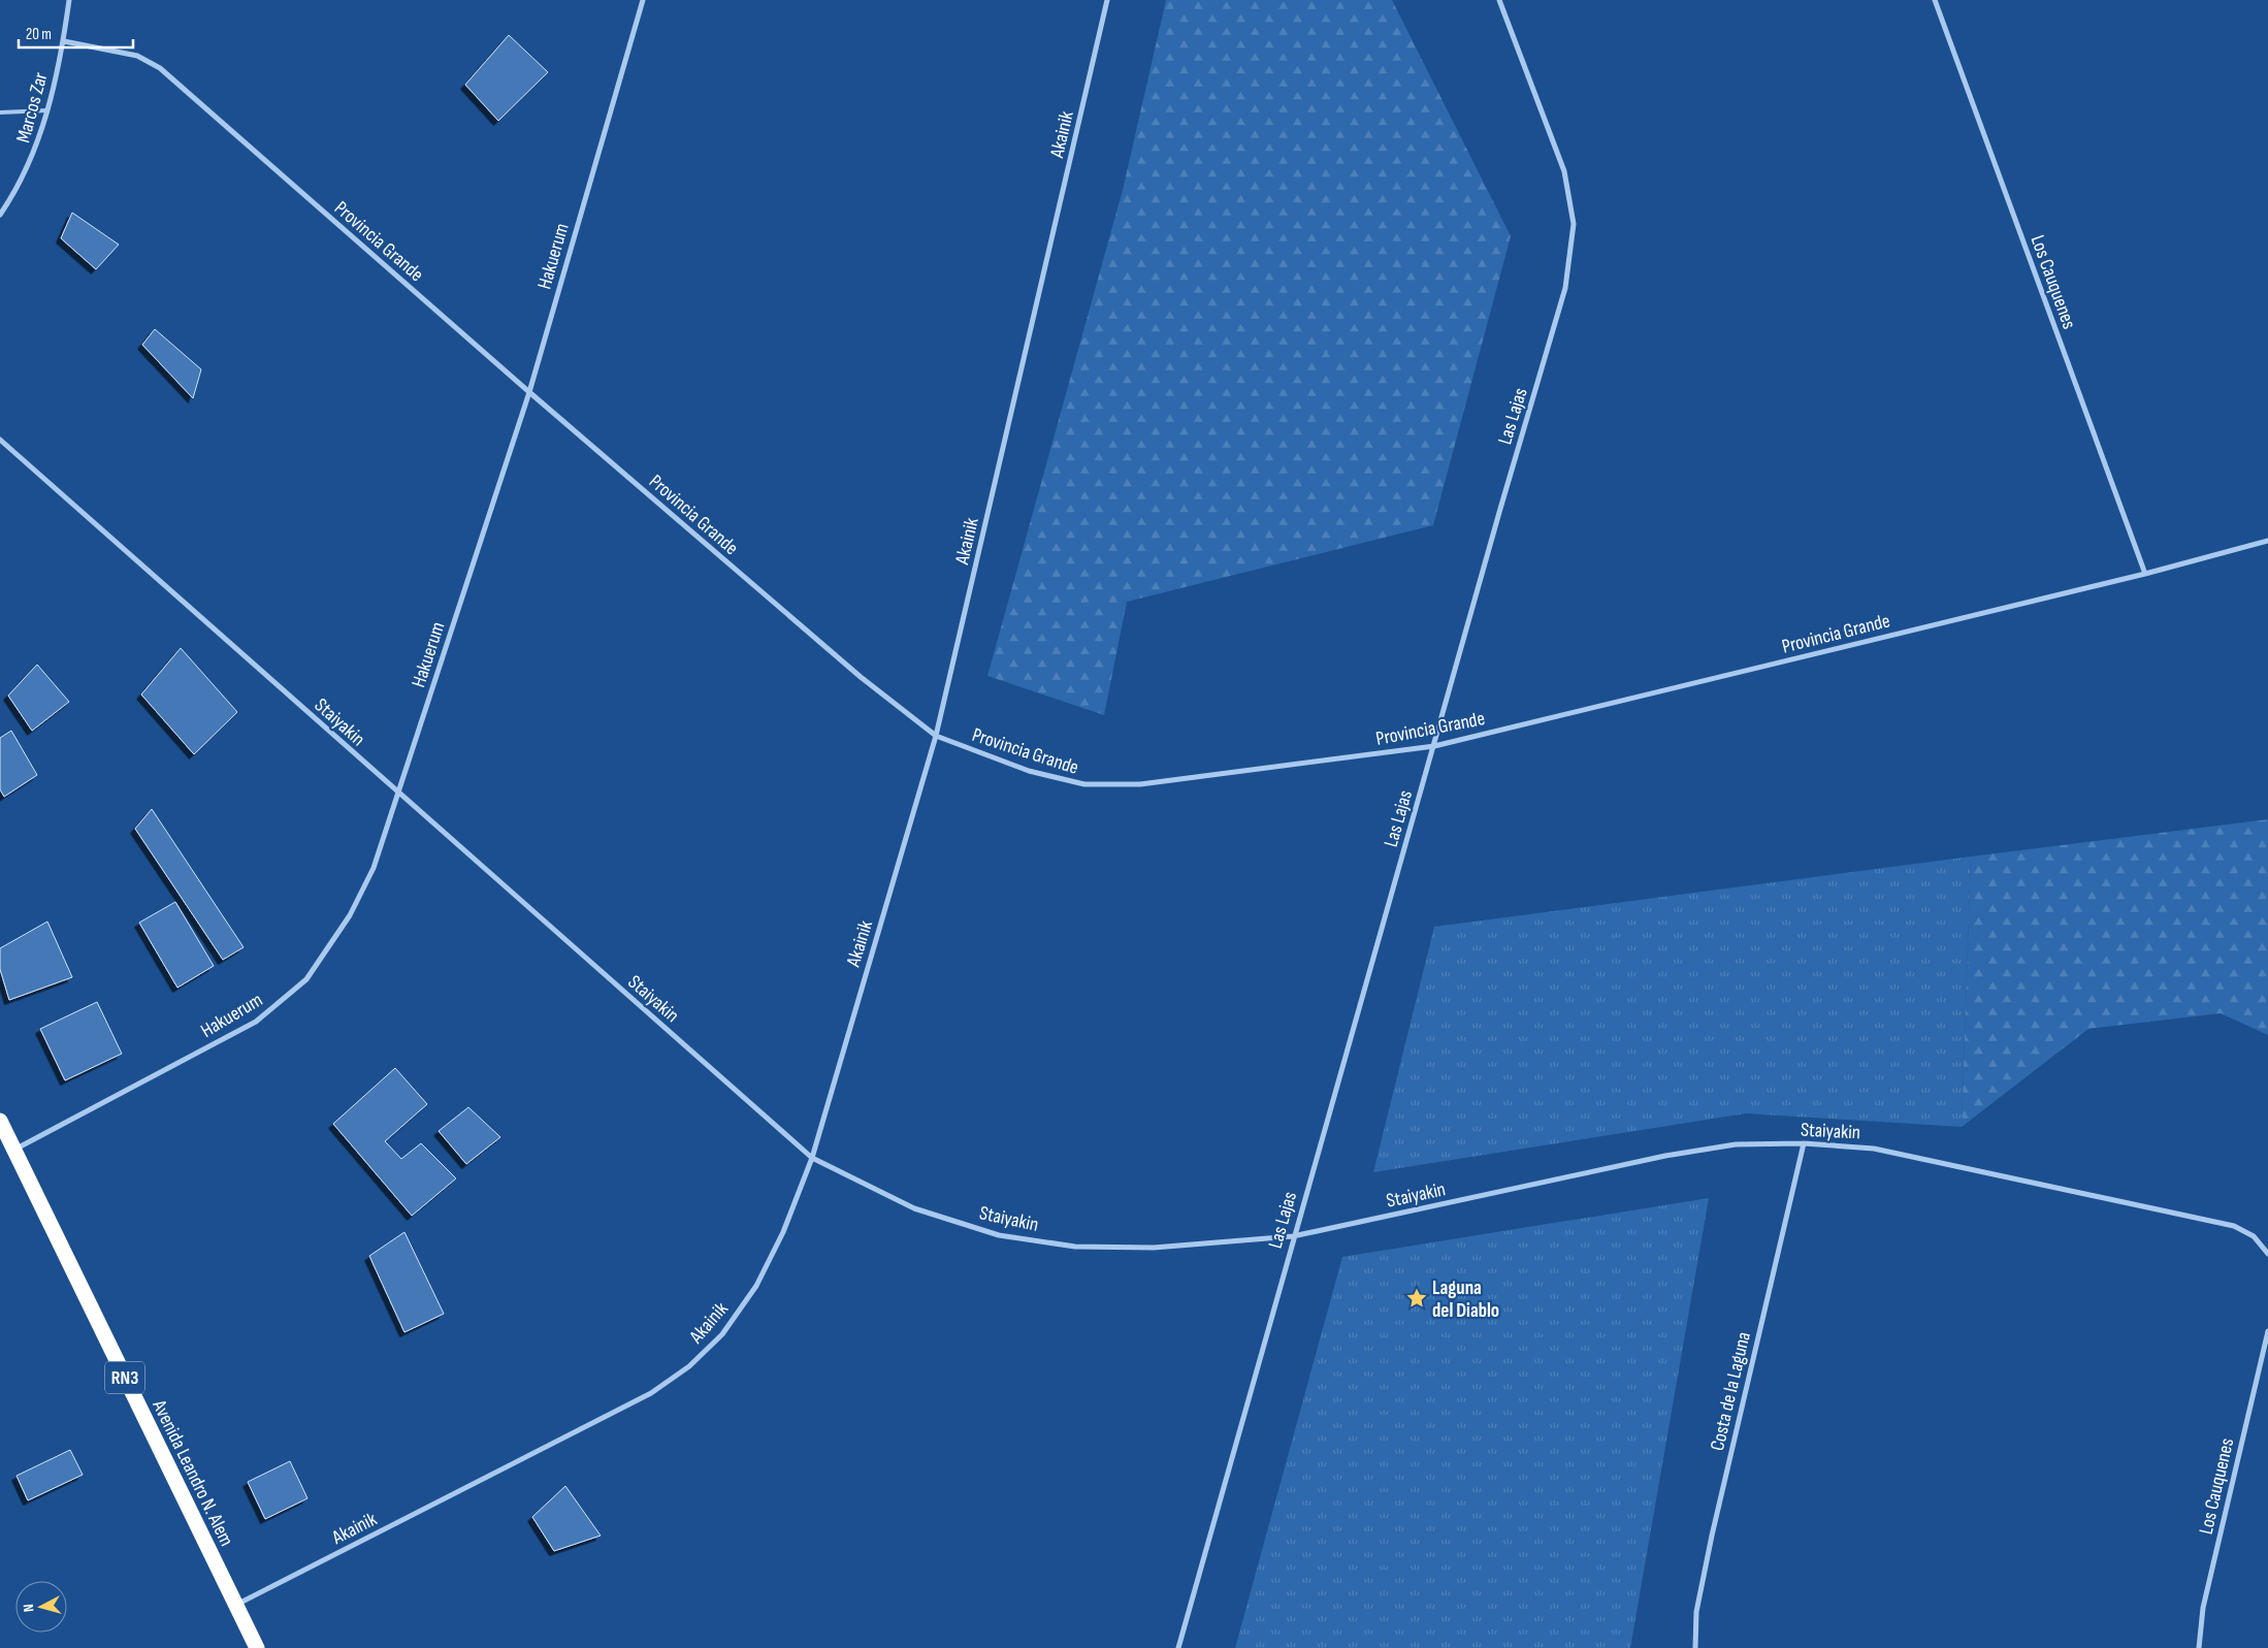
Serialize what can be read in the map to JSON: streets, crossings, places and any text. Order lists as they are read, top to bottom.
{
  "streets": {
    "highway": ["RN3", "Avenida Leandro N. Alem"],
    "street": [
      "Marcos Zar",
      "Akainik",
      "Provincia Grande",
      "Hakuerum",
      "Los Cauquenes",
      "Las Lajas",
      "Staiyakin",
      "Costa de la Laguna"
    ]
  },
  "crossings": [
    ["Marcos Zar", "Provincia Grande"],
    ["Akainik", "Provincia Grande"],
    ["Akainik", "Staiyakin"],
    ["Akainik", "Avenida Leandro N. Alem"],
    ["Provincia Grande", "Hakuerum"],
    ["Provincia Grande", "Los Cauquenes"],
    ["Provincia Grande", "Las Lajas"],
    ["Hakuerum", "Staiyakin"],
    ["Hakuerum", "Avenida Leandro N. Alem"],
    ["Las Lajas", "Staiyakin"],
    ["Staiyakin", "Costa de la Laguna"]
  ],
  "places": {
    "place": ["Laguna del Diablo"]
  },
  "scale_bar": "20 m",
  "north": "left"
}
